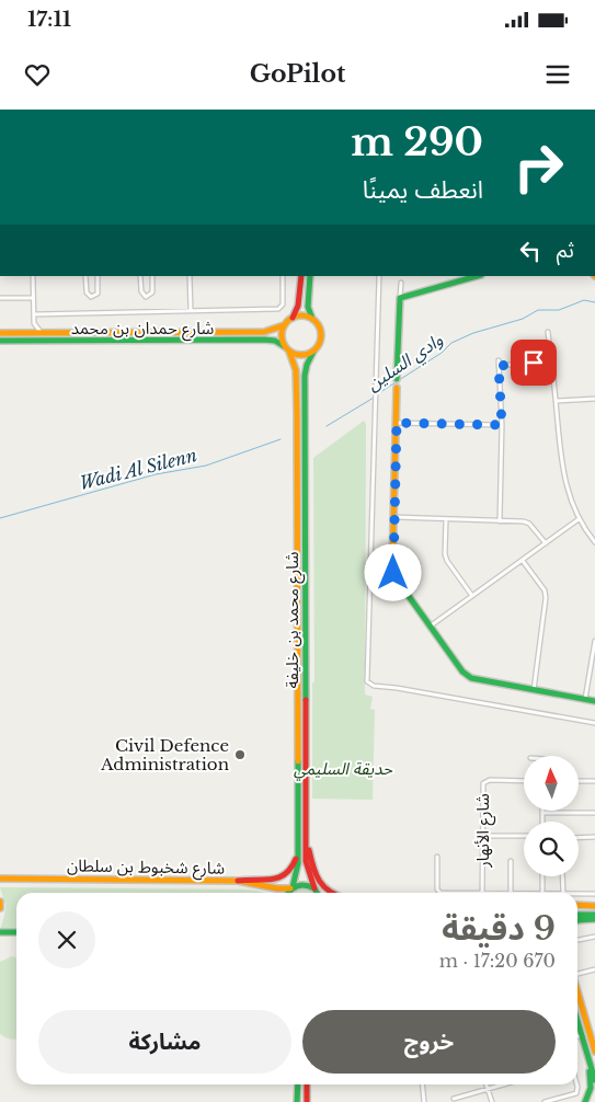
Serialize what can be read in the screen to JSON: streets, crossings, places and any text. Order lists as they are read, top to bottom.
{
  "streets": {
    "main road": ["شارع حمدان بن محمد", "شارع محمد بن خليفة", "شارع شخبوط بن سلطان"],
    "street": ["شارع الأنهار"]
  },
  "crossings": [
    ["شارع حمدان بن محمد", "شارع محمد بن خليفة"],
    ["شارع محمد بن خليفة", "شارع شخبوط بن سلطان"]
  ],
  "water": ["وادي السلين", "Wadi Al Silenn"],
  "parks": ["حديقة السليمي"],
  "places": ["Civil Defence Administration"],
  "north": "top",
  "page": {
    "status": "17:11",
    "header": "GoPilot",
    "turn": ["290 m", "انعطف يمينًا"],
    "then": "ثم",
    "heading": ["9 دقيقة", "670 m · 17:20"],
    "buttons": ["خروج", "مشاركة"]
  }
}
